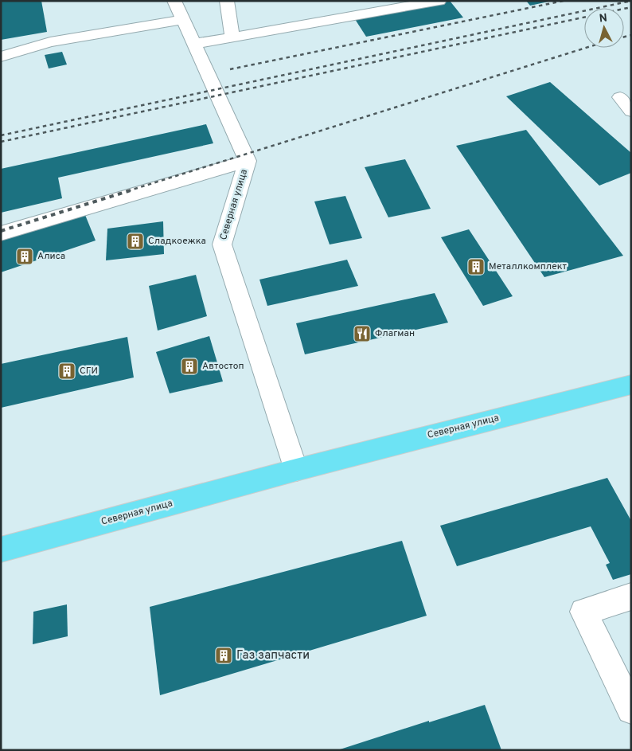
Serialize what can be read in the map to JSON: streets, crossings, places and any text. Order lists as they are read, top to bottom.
{
  "streets": {
    "main road": ["Северная улица"]
  },
  "places": {
    "building": [
      "Сладкоежка",
      "Алиса",
      "Металлкомплект",
      "Автостоп",
      "СГИ",
      "Газ запчасти"
    ],
    "restaurant": ["Флагман"]
  },
  "north": "top"
}
